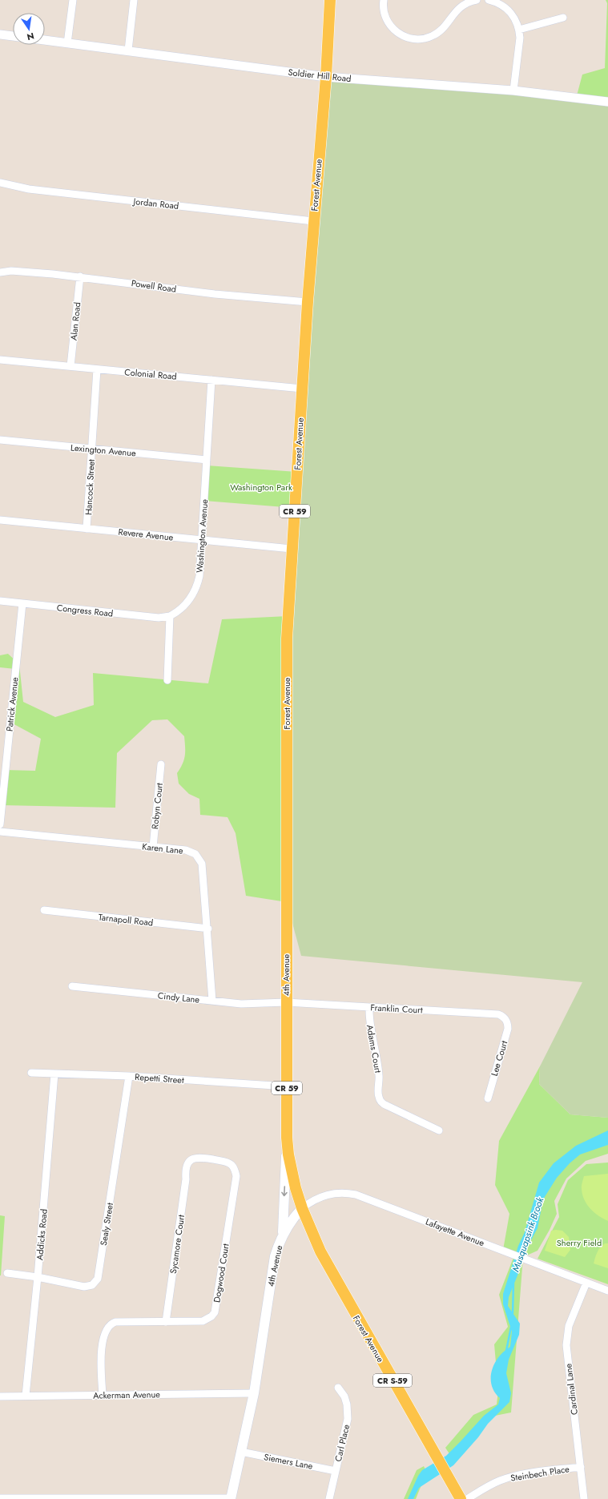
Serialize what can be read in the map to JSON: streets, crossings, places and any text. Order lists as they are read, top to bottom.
{
  "streets": {
    "main road": [
      "Forest Avenue",
      "CR 59",
      "4th Avenue",
      "CR S-59"
    ],
    "street": [
      "Soldier Hill Road",
      "Jordan Road",
      "Powell Road",
      "Alan Road",
      "Colonial Road",
      "Lexington Avenue",
      "Hancock Street",
      "Revere Avenue",
      "Washington Avenue",
      "Congress Road",
      "Patrick Avenue",
      "Robyn Court",
      "Karen Lane",
      "Tarnapoll Road",
      "Cindy Lane",
      "Franklin Court",
      "Adams Court",
      "Lee Court",
      "Repetti Street",
      "Sealy Street",
      "Lafayette Avenue",
      "Addicks Road",
      "Sycamore Court",
      "Dogwood Court",
      "Cardinal Lane",
      "Ackerman Avenue",
      "Carl Place",
      "Siemers Lane",
      "Steinbech Place"
    ]
  },
  "crossings": [
    ["Soldier Hill Road", "Forest Avenue"],
    ["Forest Avenue", "Jordan Road"],
    ["Forest Avenue", "Powell Road"],
    ["Forest Avenue", "Colonial Road"],
    ["Forest Avenue", "CR 59"],
    ["Forest Avenue", "Revere Avenue"],
    ["Forest Avenue", "4th Avenue"],
    ["Forest Avenue", "Lafayette Avenue"],
    ["Powell Road", "Alan Road"],
    ["Alan Road", "Colonial Road"],
    ["Colonial Road", "Hancock Street"],
    ["Colonial Road", "Washington Avenue"],
    ["Lexington Avenue", "Hancock Street"],
    ["Lexington Avenue", "Washington Avenue"],
    ["Hancock Street", "Revere Avenue"],
    ["CR 59", "4th Avenue"],
    ["CR 59", "Cindy Lane"],
    ["CR 59", "Franklin Court"],
    ["CR 59", "Repetti Street"],
    ["CR 59", "Lafayette Avenue"],
    ["Revere Avenue", "Washington Avenue"],
    ["Washington Avenue", "Congress Road"],
    ["Congress Road", "Patrick Avenue"],
    ["Robyn Court", "Karen Lane"],
    ["Karen Lane", "Tarnapoll Road"],
    ["Karen Lane", "Cindy Lane"],
    ["4th Avenue", "Cindy Lane"],
    ["4th Avenue", "Franklin Court"],
    ["4th Avenue", "Lafayette Avenue"],
    ["4th Avenue", "Ackerman Avenue"],
    ["4th Avenue", "Siemers Lane"],
    ["Cindy Lane", "Franklin Court"],
    ["Franklin Court", "Adams Court"],
    ["Franklin Court", "Lee Court"],
    ["Repetti Street", "Sealy Street"],
    ["Repetti Street", "Addicks Road"],
    ["Sealy Street", "Addicks Road"],
    ["Lafayette Avenue", "Cardinal Lane"],
    ["Addicks Road", "Ackerman Avenue"],
    ["Sycamore Court", "Dogwood Court"],
    ["Dogwood Court", "Ackerman Avenue"],
    ["Cardinal Lane", "Steinbech Place"],
    ["Carl Place", "Siemers Lane"]
  ],
  "water": ["Musquapsink Brook"],
  "parks": ["Washington Park", "Sherry Field"],
  "north": "bottom"
}
